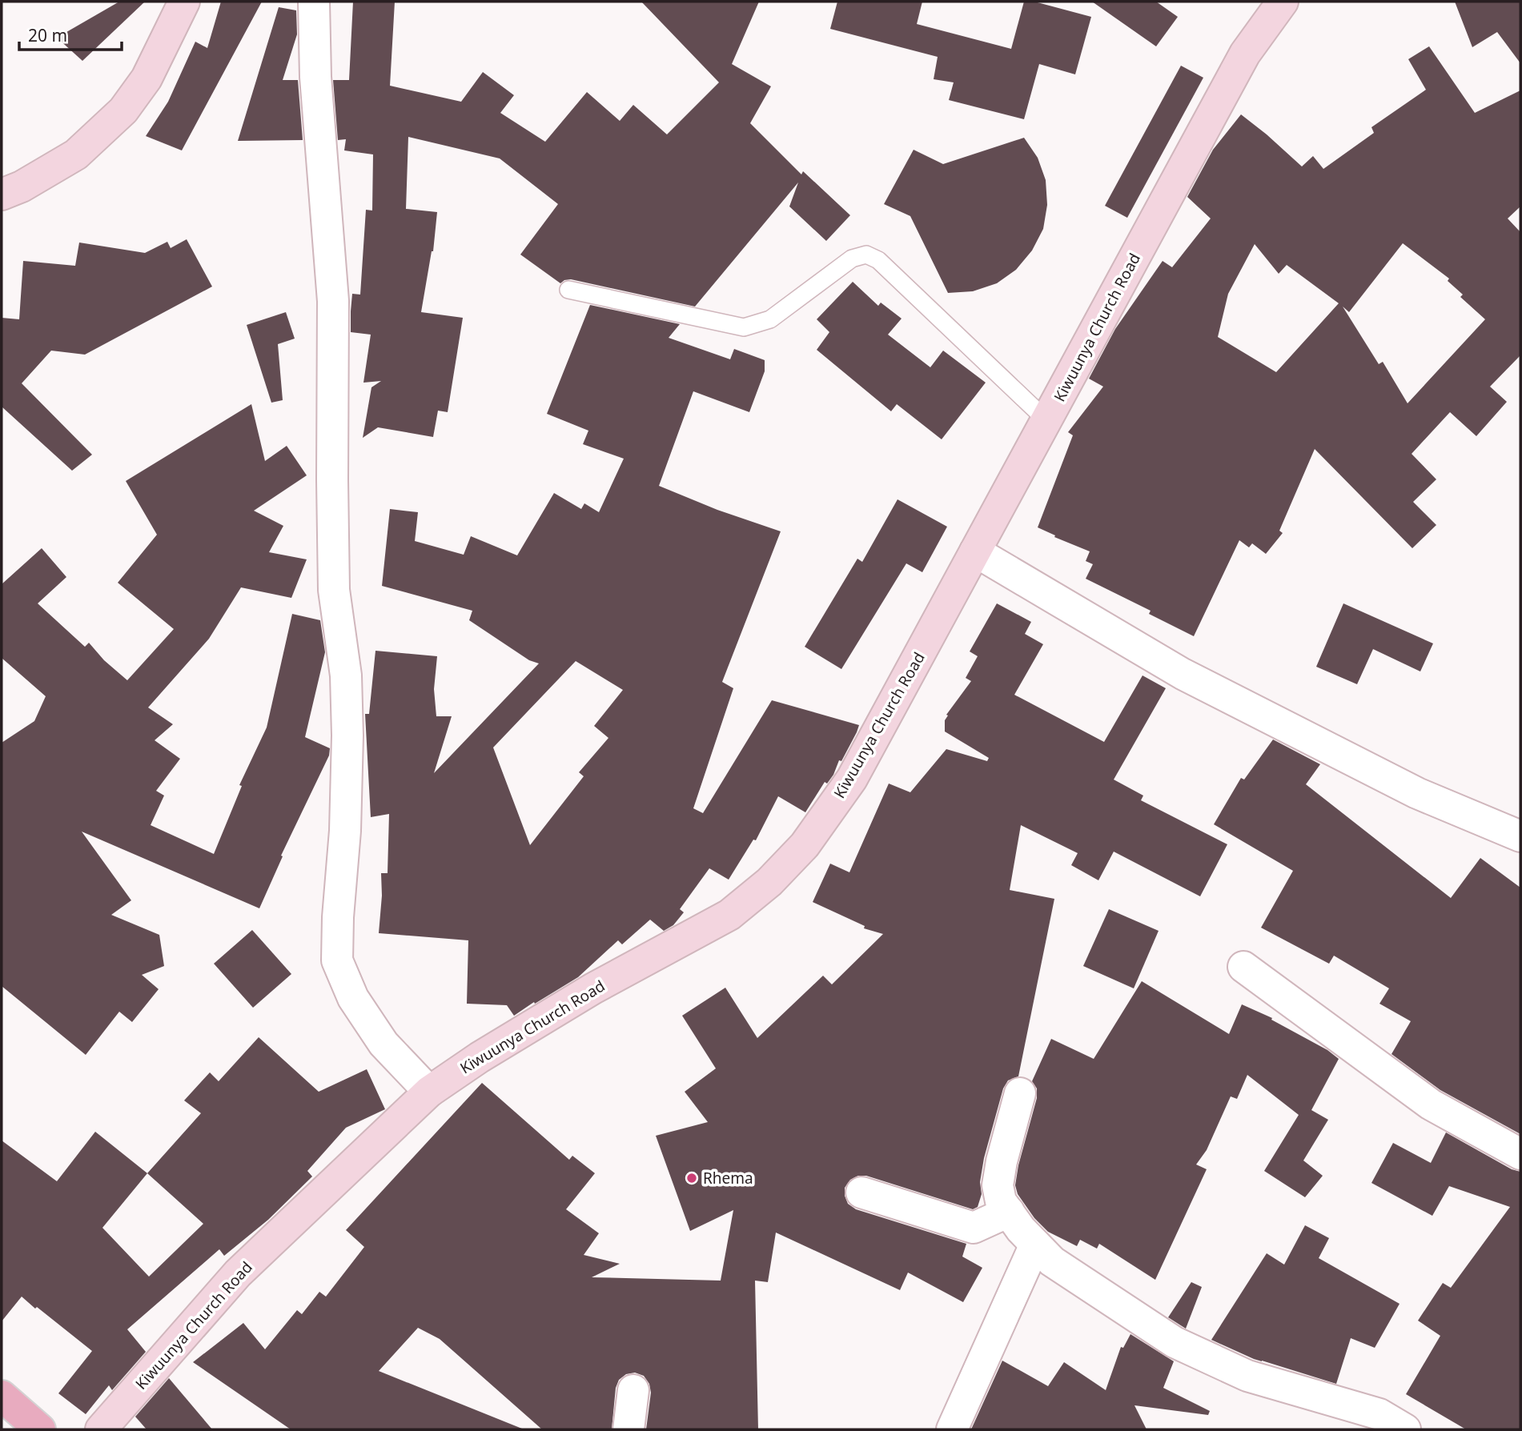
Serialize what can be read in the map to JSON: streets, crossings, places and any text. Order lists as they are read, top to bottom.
{
  "streets": {
    "street": ["Kiwuunya Church Road"]
  },
  "places": ["Rhema"],
  "scale_bar": "20 m"
}
